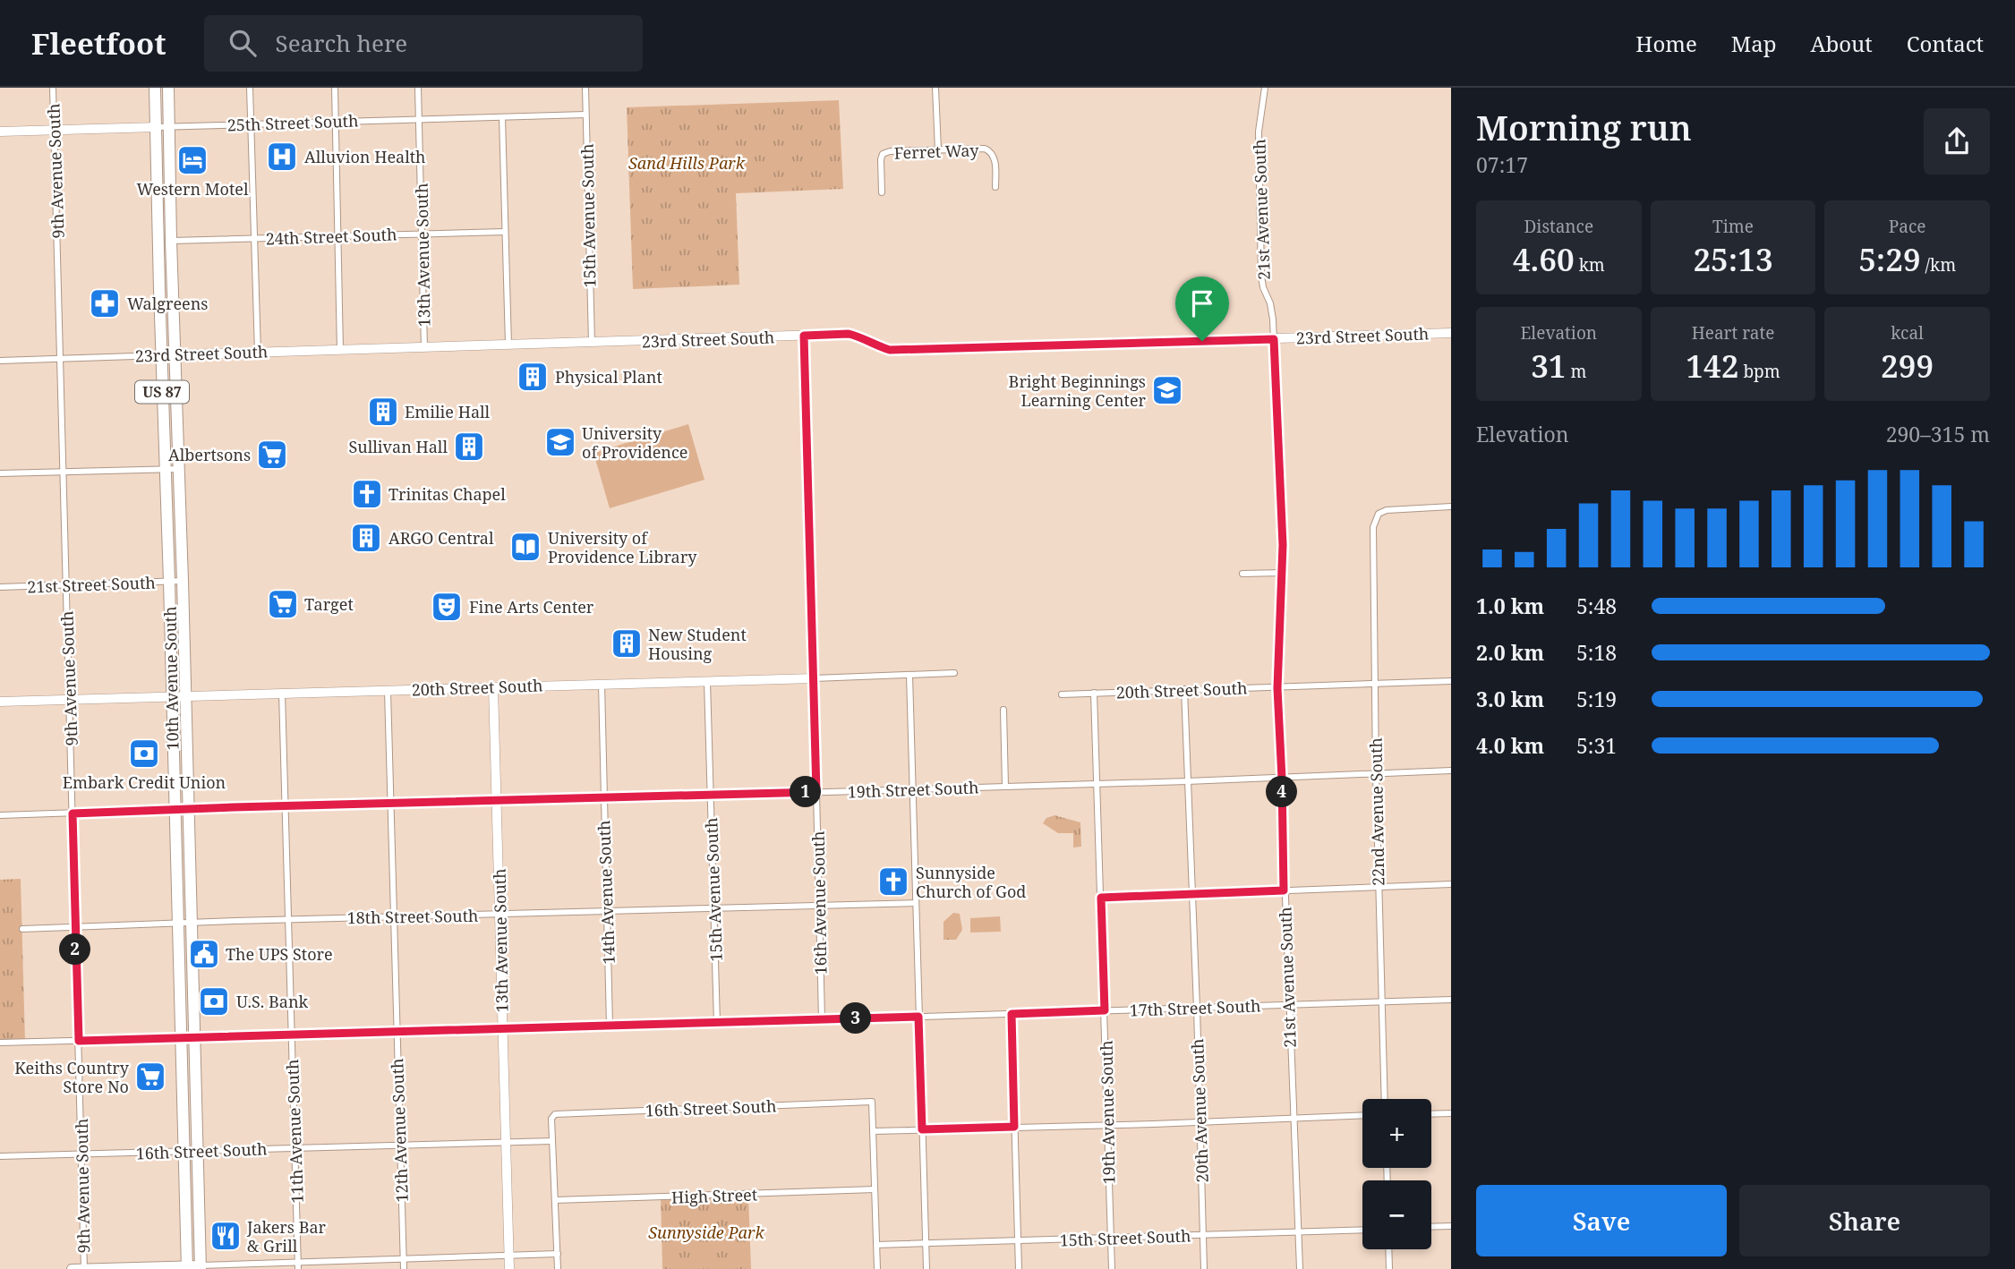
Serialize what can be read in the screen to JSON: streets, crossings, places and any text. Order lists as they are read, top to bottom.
{
  "streets": {
    "highway": ["US 87", "10th Avenue South"],
    "street": [
      "25th Street South",
      "Ferret Way",
      "9th Avenue South",
      "21st Avenue South",
      "15th Avenue South",
      "24th Street South",
      "13th Avenue South",
      "23rd Street South",
      "21st Street South",
      "20th Street South",
      "19th Street South",
      "22nd Avenue South",
      "14th Avenue South",
      "16th Avenue South",
      "18th Street South",
      "17th Street South",
      "16th Street South",
      "20th Avenue South",
      "19th Avenue South",
      "12th Avenue South",
      "11th Avenue South",
      "High Street",
      "15th Street South"
    ]
  },
  "crossings": [
    ["25th Street South", "9th Avenue South"],
    ["25th Street South", "15th Avenue South"],
    ["25th Street South", "13th Avenue South"],
    ["25th Street South", "10th Avenue South"],
    ["9th Avenue South", "23rd Street South"],
    ["9th Avenue South", "21st Street South"],
    ["9th Avenue South", "20th Street South"],
    ["9th Avenue South", "19th Street South"],
    ["9th Avenue South", "18th Street South"],
    ["9th Avenue South", "17th Street South"],
    ["9th Avenue South", "16th Street South"],
    ["21st Avenue South", "23rd Street South"],
    ["21st Avenue South", "20th Street South"],
    ["21st Avenue South", "19th Street South"],
    ["21st Avenue South", "17th Street South"],
    ["21st Avenue South", "15th Street South"],
    ["15th Avenue South", "23rd Street South"],
    ["15th Avenue South", "20th Street South"],
    ["15th Avenue South", "19th Street South"],
    ["15th Avenue South", "18th Street South"],
    ["15th Avenue South", "17th Street South"],
    ["24th Street South", "13th Avenue South"],
    ["24th Street South", "10th Avenue South"],
    ["13th Avenue South", "23rd Street South"],
    ["13th Avenue South", "20th Street South"],
    ["13th Avenue South", "19th Street South"],
    ["13th Avenue South", "18th Street South"],
    ["13th Avenue South", "17th Street South"],
    ["13th Avenue South", "16th Street South"],
    ["23rd Street South", "10th Avenue South"],
    ["23rd Street South", "16th Avenue South"],
    ["21st Street South", "10th Avenue South"],
    ["10th Avenue South", "20th Street South"],
    ["10th Avenue South", "19th Street South"],
    ["10th Avenue South", "18th Street South"],
    ["10th Avenue South", "17th Street South"],
    ["10th Avenue South", "16th Street South"],
    ["20th Street South", "22nd Avenue South"],
    ["20th Street South", "14th Avenue South"],
    ["20th Street South", "16th Avenue South"],
    ["20th Street South", "20th Avenue South"],
    ["20th Street South", "19th Avenue South"],
    ["20th Street South", "12th Avenue South"],
    ["20th Street South", "11th Avenue South"],
    ["19th Street South", "22nd Avenue South"],
    ["19th Street South", "14th Avenue South"],
    ["19th Street South", "16th Avenue South"],
    ["19th Street South", "20th Avenue South"],
    ["19th Street South", "19th Avenue South"],
    ["19th Street South", "12th Avenue South"],
    ["19th Street South", "11th Avenue South"],
    ["22nd Avenue South", "17th Street South"],
    ["14th Avenue South", "18th Street South"],
    ["14th Avenue South", "17th Street South"],
    ["16th Avenue South", "18th Street South"],
    ["16th Avenue South", "17th Street South"],
    ["18th Street South", "12th Avenue South"],
    ["18th Street South", "11th Avenue South"],
    ["17th Street South", "20th Avenue South"],
    ["17th Street South", "19th Avenue South"],
    ["17th Street South", "12th Avenue South"],
    ["17th Street South", "11th Avenue South"],
    ["16th Street South", "12th Avenue South"],
    ["16th Street South", "11th Avenue South"],
    ["20th Avenue South", "15th Street South"],
    ["19th Avenue South", "15th Street South"]
  ],
  "parks": ["Sand Hills Park", "Sunnyside Park"],
  "places": {
    "hospital": ["Alluvion Health"],
    "hotel": ["Western Motel"],
    "pharmacy": ["Walgreens"],
    "building": [
      "Physical Plant",
      "Emilie Hall",
      "Sullivan Hall",
      "ARGO Central",
      "New Student Housing"
    ],
    "school or university": ["Bright Beginnings Learning Center", "University of Providence"],
    "supermarket": ["Albertsons", "Target", "Keiths Country Store No"],
    "church": ["Trinitas Chapel", "Sunnyside Church of God"],
    "library": ["University of Providence Library"],
    "theatre": ["Fine Arts Center"],
    "bank": ["Embark Credit Union", "U.S. Bank"],
    "public building": ["The UPS Store"],
    "restaurant": ["Jakers Bar & Grill"]
  },
  "page": {
    "header": "Fleetfoot",
    "search": "Search here",
    "nav": [
      "Home",
      "Map",
      "About",
      "Contact"
    ],
    "heading": ["Morning run", "07:17"],
    "stats": [
      ["Distance", "4.60 km"],
      ["Time", "25:13"],
      ["Pace", "5:29 /km"],
      ["Elevation", "31 m"],
      ["Heart rate", "142 bpm"],
      ["kcal", "299"]
    ],
    "chart": ["Elevation", "290–315 m"],
    "list": [
      {
        "name": "1.0 km",
        "note": "5:48"
      },
      {
        "name": "2.0 km",
        "note": "5:18"
      },
      {
        "name": "3.0 km",
        "note": "5:19"
      },
      {
        "name": "4.0 km",
        "note": "5:31"
      }
    ],
    "pins": [
      "1",
      "4",
      "2",
      "3"
    ],
    "map_buttons": ["+", "−"],
    "buttons": ["Save", "Share"]
  }
}
